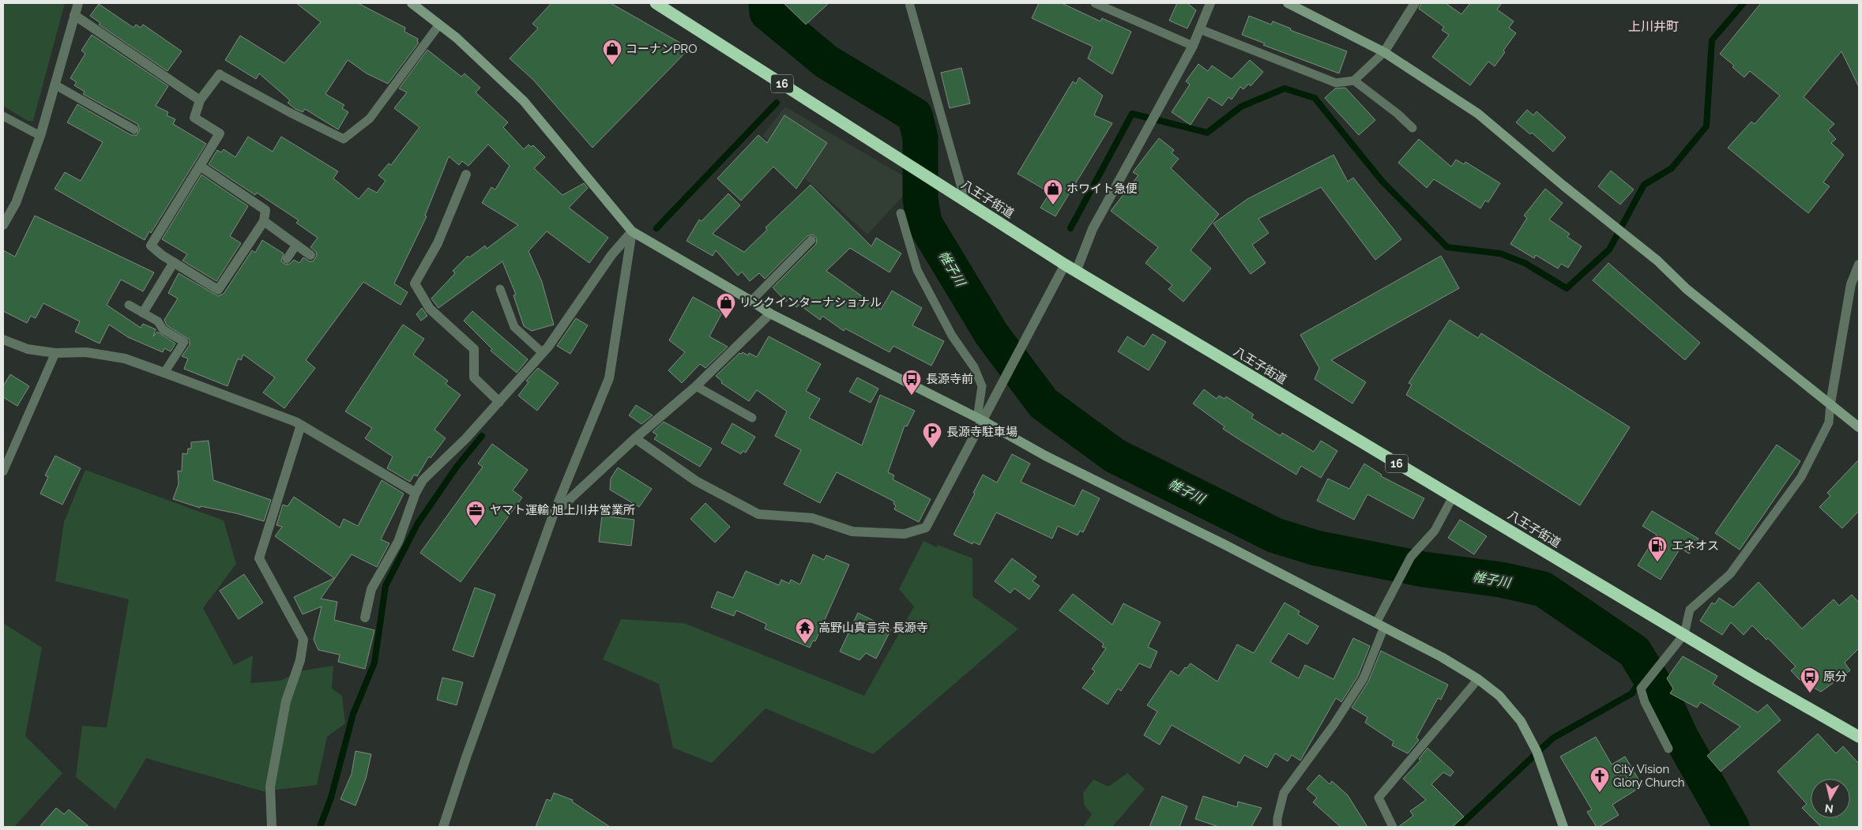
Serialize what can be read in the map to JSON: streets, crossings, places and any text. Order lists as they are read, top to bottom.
{
  "streets": {
    "highway": ["16", "八王子街道"]
  },
  "districts": ["上川井町"],
  "water": ["帷子川"],
  "places": {
    "shop": ["コーナンPRO", "ホワイト急便", "リンクインターナショナル"],
    "bus stop": ["長源寺前", "原分"],
    "parking": ["長源寺駐車場"],
    "office": ["ヤマト運輸 旭上川井営業所"],
    "fuel station": ["エネオス"],
    "temple": ["高野山真言宗 長源寺"],
    "church": ["City Vision Glory Church"]
  },
  "north": "bottom"
}
